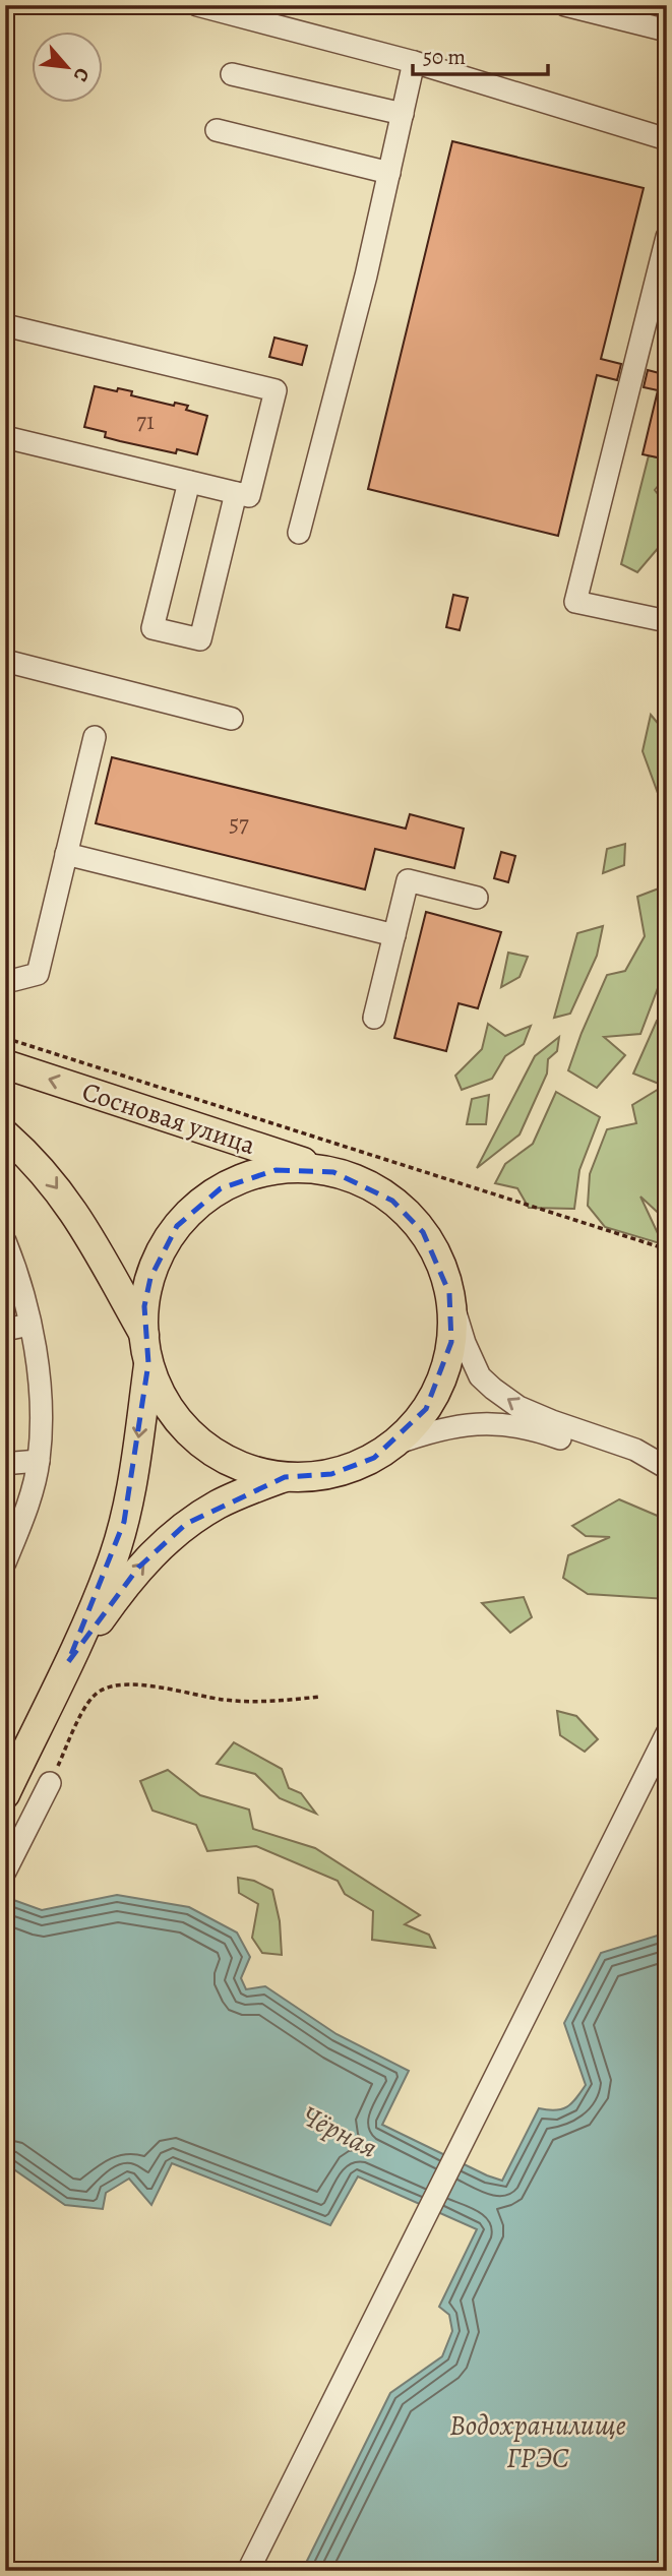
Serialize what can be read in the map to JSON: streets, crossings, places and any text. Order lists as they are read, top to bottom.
{
  "streets": {
    "main road": ["Сосновая улица"]
  },
  "one_way": ["Сосновая улица"],
  "water": ["Чёрная", "Водохранилище ГРЭС"],
  "house_numbers": ["71", "57"],
  "scale_bar": "50 m",
  "north": "bottom right"
}
